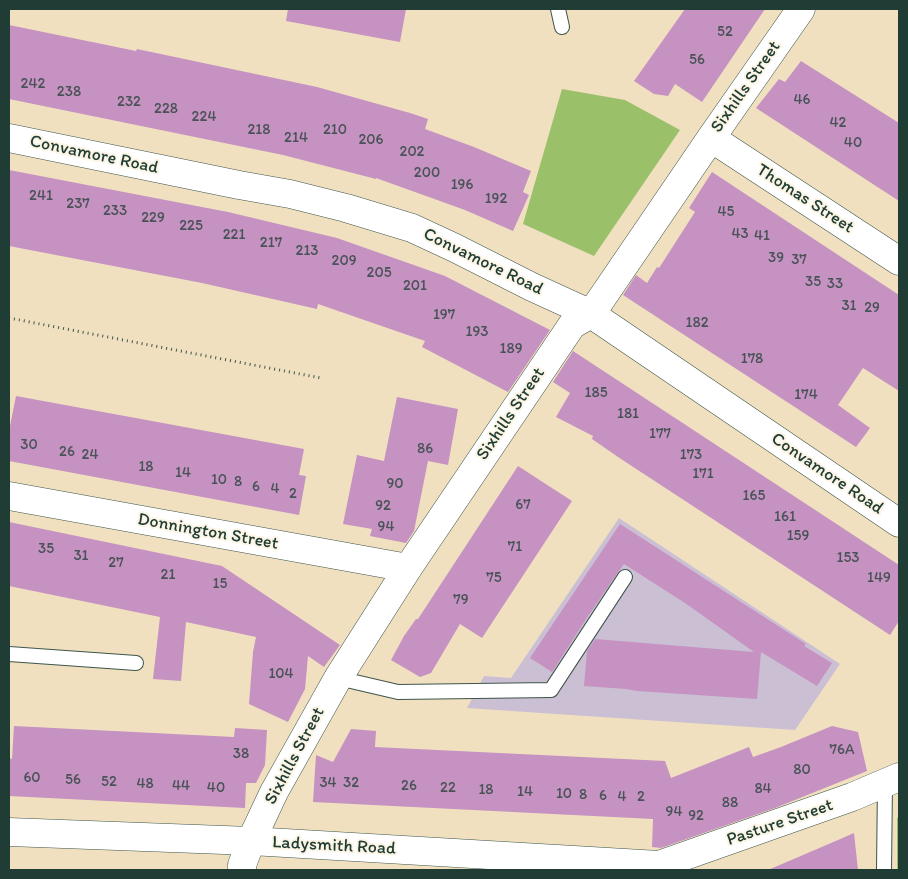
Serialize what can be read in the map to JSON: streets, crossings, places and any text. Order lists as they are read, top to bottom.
{
  "streets": {
    "street": [
      "Sixhills Street",
      "Convamore Road",
      "Thomas Street",
      "Donnington Street",
      "Pasture Street",
      "Ladysmith Road"
    ]
  },
  "crossings": [
    ["Sixhills Street", "Convamore Road"],
    ["Sixhills Street", "Thomas Street"],
    ["Sixhills Street", "Donnington Street"],
    ["Sixhills Street", "Ladysmith Road"],
    ["Pasture Street", "Ladysmith Road"]
  ],
  "house_numbers": [
    "52",
    "56",
    "242",
    "238",
    "46",
    "232",
    "228",
    "224",
    "42",
    "218",
    "210",
    "214",
    "206",
    "40",
    "202",
    "200",
    "196",
    "241",
    "192",
    "237",
    "233",
    "45",
    "229",
    "225",
    "43",
    "221",
    "41",
    "217",
    "213",
    "39",
    "37",
    "209",
    "205",
    "35",
    "33",
    "201",
    "31",
    "29",
    "197",
    "182",
    "193",
    "189",
    "178",
    "185",
    "174",
    "181",
    "177",
    "30",
    "86",
    "26",
    "24",
    "173",
    "18",
    "14",
    "171",
    "10",
    "8",
    "90",
    "6",
    "4",
    "2",
    "165",
    "67",
    "92",
    "161",
    "94",
    "159",
    "71",
    "35",
    "31",
    "153",
    "27",
    "21",
    "75",
    "149",
    "15",
    "79",
    "104",
    "76A",
    "38",
    "80",
    "60",
    "56",
    "52",
    "34",
    "32",
    "48",
    "44",
    "26",
    "40",
    "22",
    "84",
    "18",
    "14",
    "10",
    "8",
    "6",
    "4",
    "2",
    "88",
    "94",
    "92"
  ]
}
